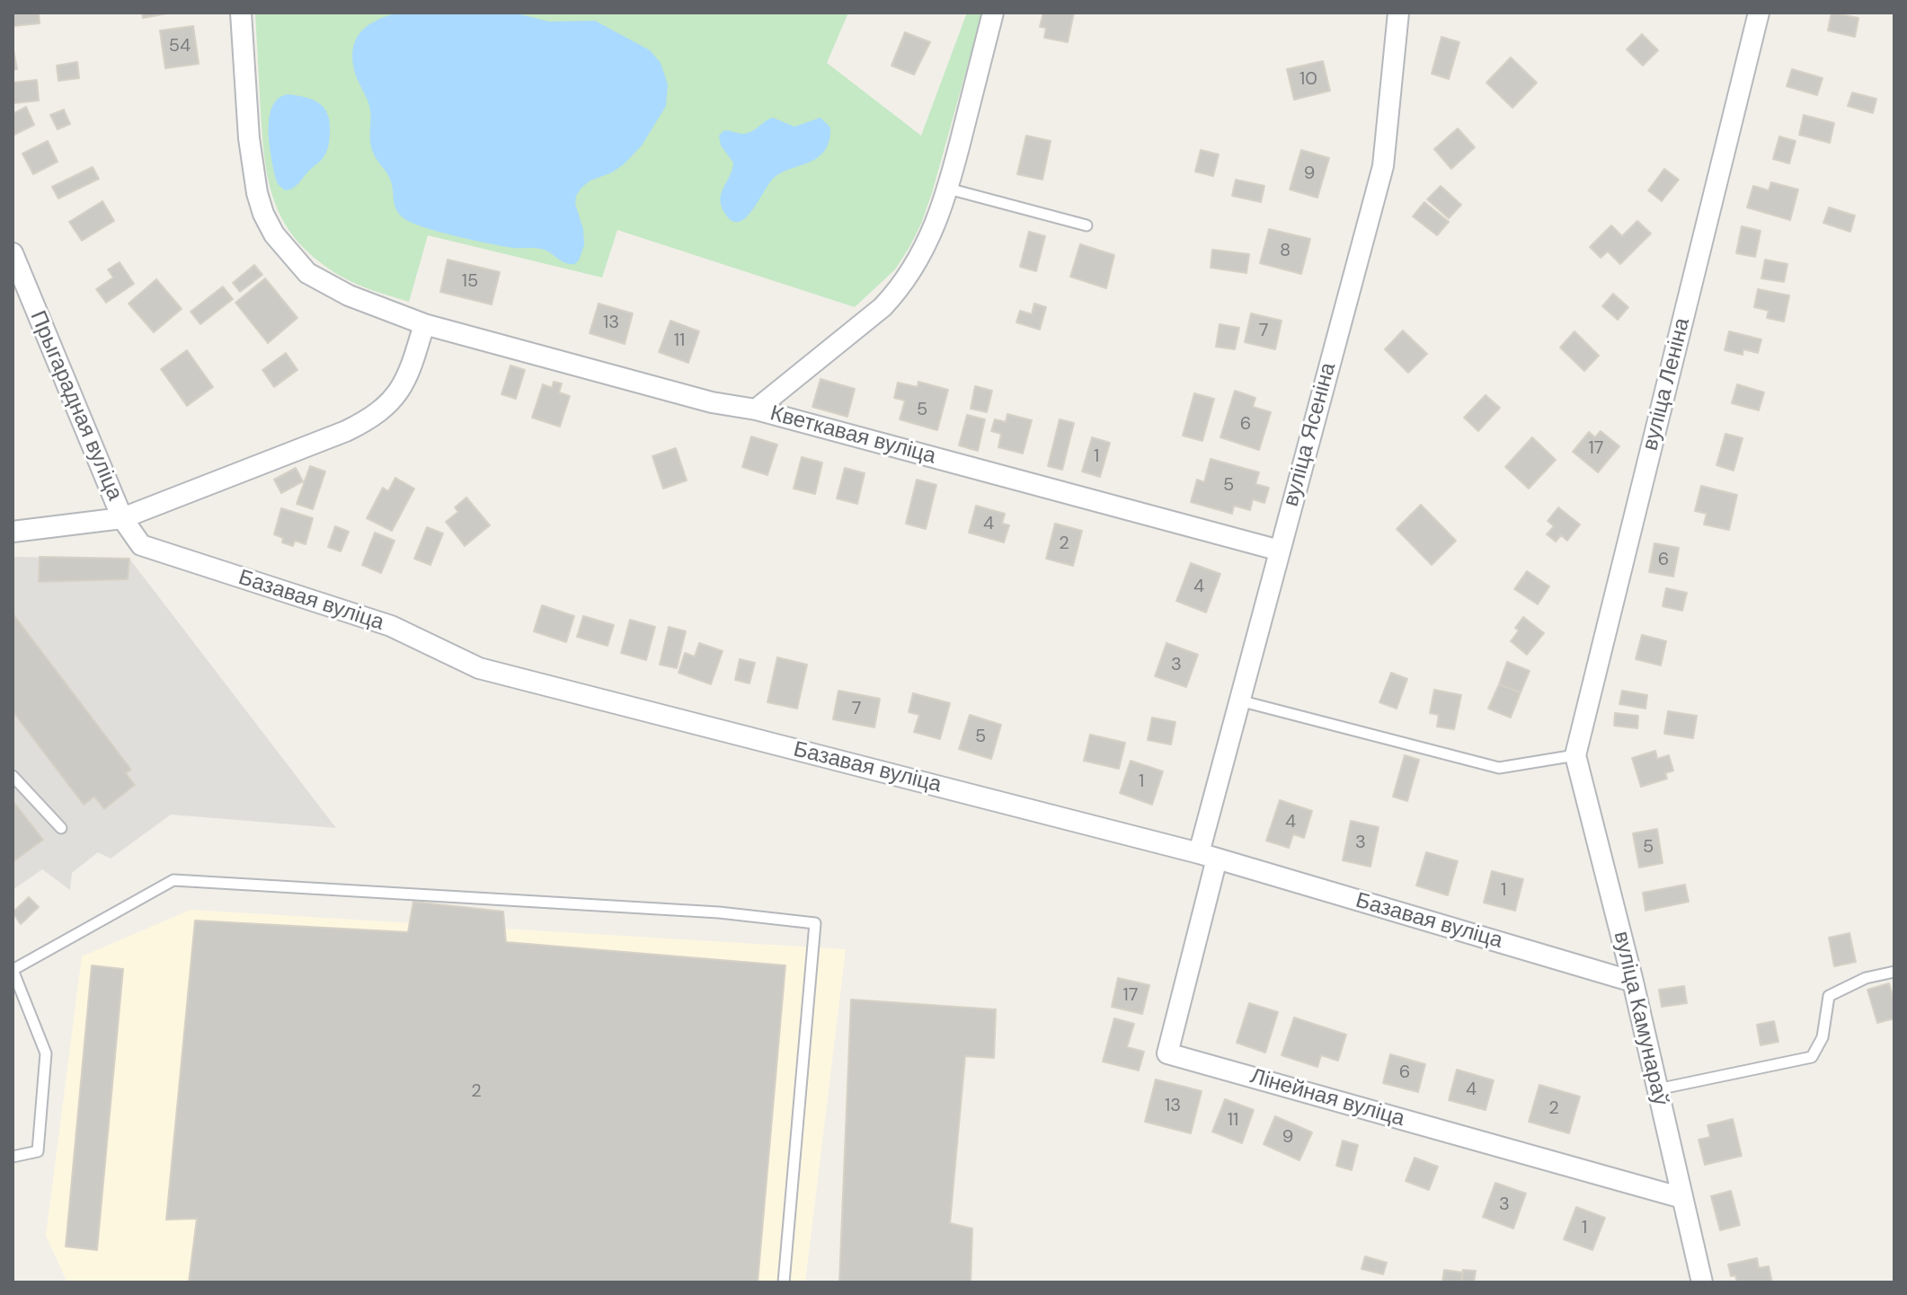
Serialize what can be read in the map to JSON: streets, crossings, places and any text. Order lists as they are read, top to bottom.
{
  "streets": {
    "street": [
      "вуліца Леніна",
      "Прыгарадная вуліца",
      "вуліца Ясеніна",
      "Кветкавая вуліца",
      "Базавая вуліца",
      "вуліца Камунараў",
      "Лінейная вуліца"
    ]
  },
  "crossings": [
    ["вуліца Леніна", "вуліца Камунараў"],
    ["Прыгарадная вуліца", "Базавая вуліца"],
    ["вуліца Ясеніна", "Кветкавая вуліца"],
    ["вуліца Ясеніна", "Базавая вуліца"],
    ["вуліца Ясеніна", "Лінейная вуліца"],
    ["Базавая вуліца", "вуліца Камунараў"],
    ["Базавая вуліца", "Лінейная вуліца"],
    ["вуліца Камунараў", "Лінейная вуліца"]
  ],
  "house_numbers": [
    "54",
    "10",
    "9",
    "8",
    "15",
    "13",
    "7",
    "11",
    "5",
    "6",
    "17",
    "1",
    "5",
    "4",
    "2",
    "6",
    "4",
    "3",
    "7",
    "5",
    "1",
    "4",
    "3",
    "5",
    "1",
    "17",
    "6",
    "4",
    "2",
    "13",
    "2",
    "11",
    "9",
    "3",
    "1"
  ]
}
